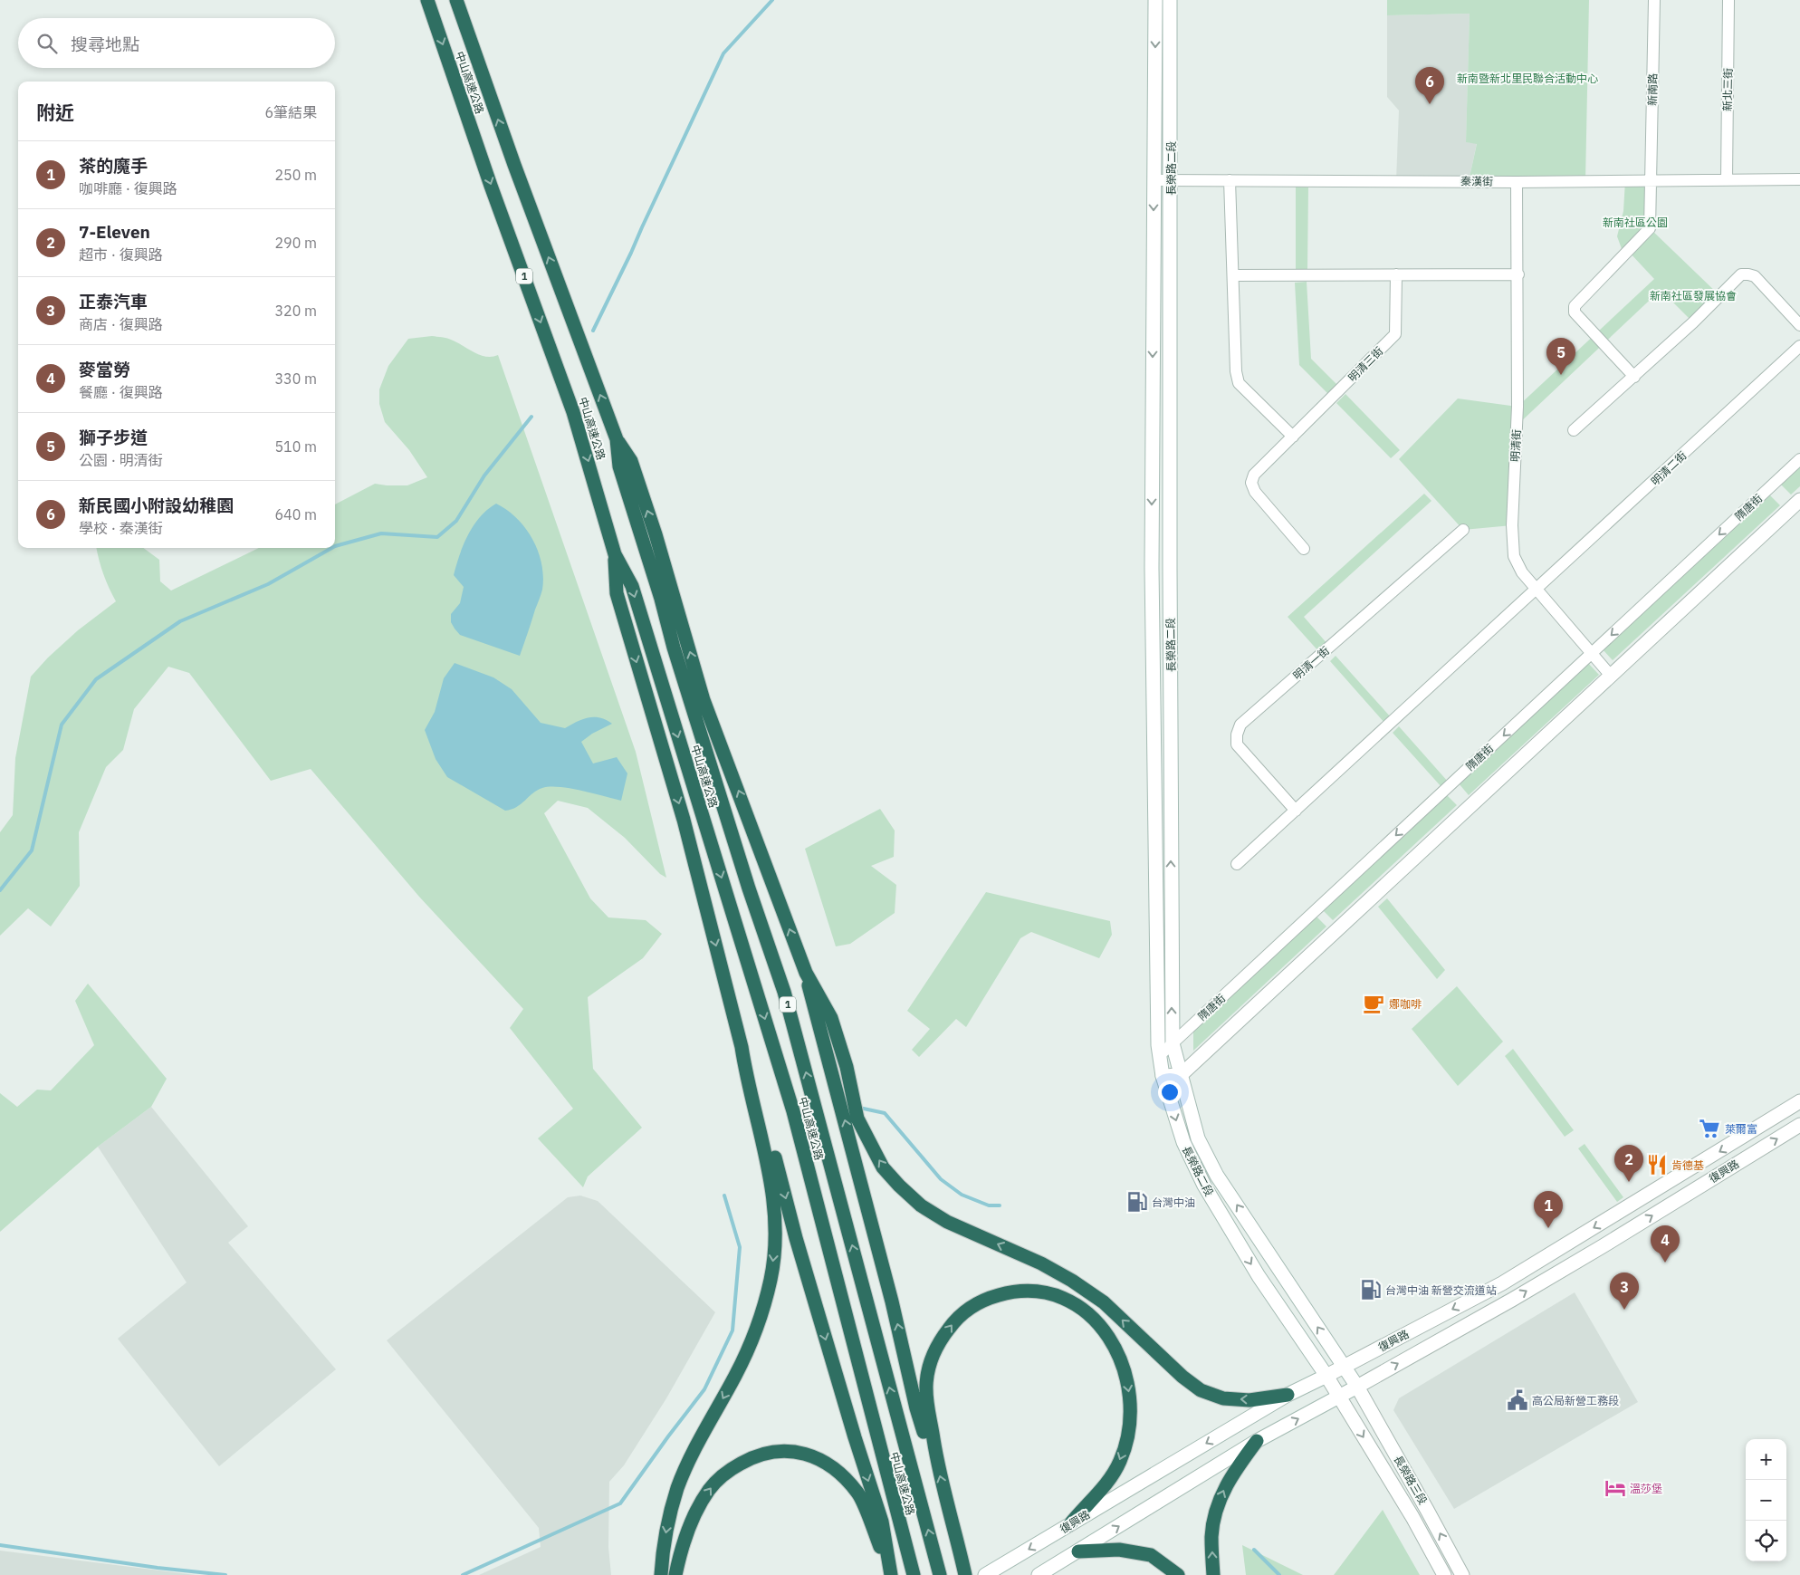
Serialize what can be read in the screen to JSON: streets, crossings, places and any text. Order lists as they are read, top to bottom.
{
  "streets": {
    "highway": ["中山高速公路", "1"],
    "main road": ["長榮路二段", "復興路", "長榮路三段"],
    "street": [
      "新南路",
      "新北三街",
      "秦漢街",
      "明清三街",
      "明清街",
      "明清二街",
      "隋唐街",
      "明清一街"
    ]
  },
  "crossings": [
    ["新南路", "秦漢街"],
    ["新北三街", "秦漢街"],
    ["長榮路二段", "秦漢街"],
    ["長榮路二段", "隋唐街"],
    ["長榮路二段", "復興路"],
    ["長榮路二段", "長榮路三段"],
    ["秦漢街", "明清街"],
    ["明清街", "明清二街"],
    ["明清街", "隋唐街"],
    ["復興路", "長榮路三段"]
  ],
  "parks": ["新南暨新北里民聯合活動中心", "新南社區公園", "新南社區發展協會"],
  "places": {
    "cafe": ["娜咖啡"],
    "supermarket": ["萊爾富"],
    "restaurant": ["肯德基"],
    "fuel station": ["台灣中油", "台灣中油 新營交流道站"],
    "public building": ["高公局新營工務段"],
    "hotel": ["溫莎堡"]
  },
  "page": {
    "search": "搜尋地點",
    "pins": [
      "6",
      "5",
      "2",
      "1",
      "4",
      "3"
    ],
    "heading": ["附近", "6筆結果"],
    "list": [
      {
        "mark": "1",
        "name": "茶的魔手",
        "note": "咖啡廳 · 復興路",
        "value": "250 m"
      },
      {
        "mark": "2",
        "name": "7-Eleven",
        "note": "超市 · 復興路",
        "value": "290 m"
      },
      {
        "mark": "3",
        "name": "正泰汽車",
        "note": "商店 · 復興路",
        "value": "320 m"
      },
      {
        "mark": "4",
        "name": "麥當勞",
        "note": "餐廳 · 復興路",
        "value": "330 m"
      },
      {
        "mark": "5",
        "name": "獅子步道",
        "note": "公園 · 明清街",
        "value": "510 m"
      },
      {
        "mark": "6",
        "name": "新民國小附設幼稚園",
        "note": "學校 · 秦漢街",
        "value": "640 m"
      }
    ],
    "map_buttons": ["+", "−"]
  }
}
